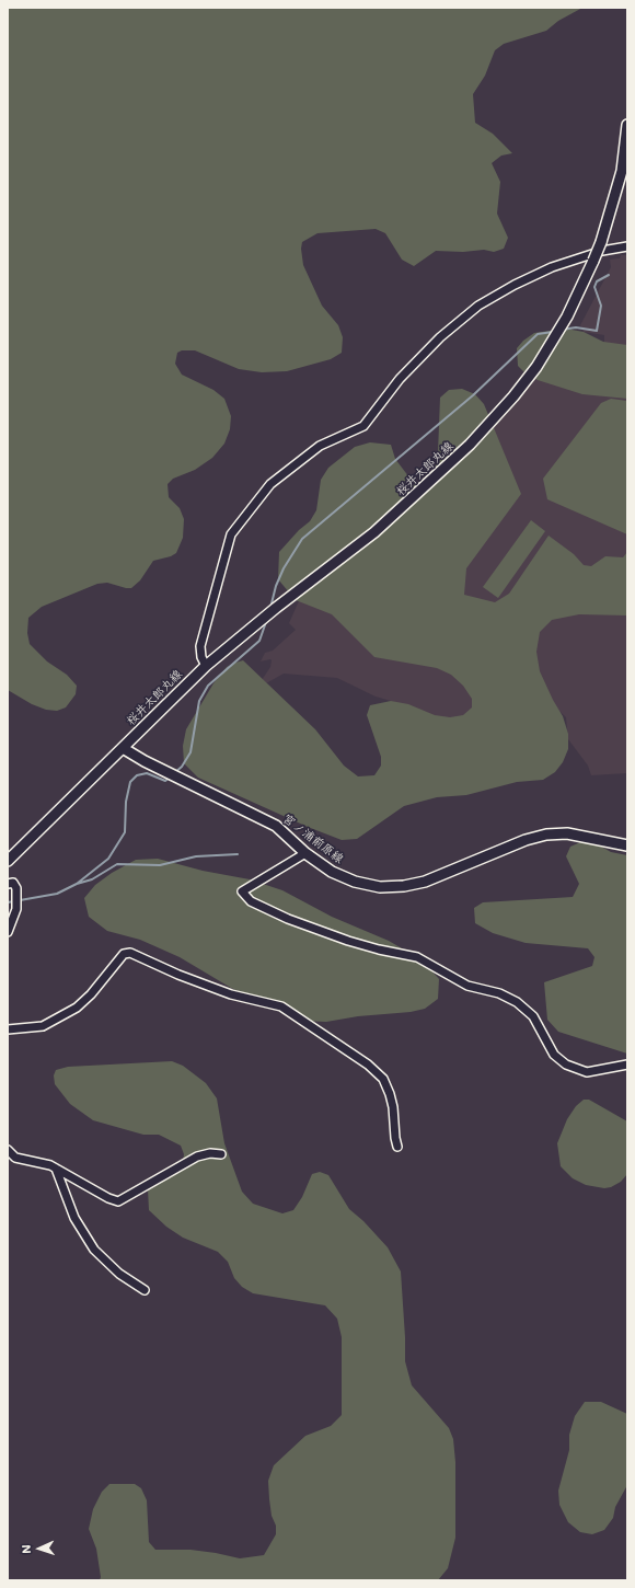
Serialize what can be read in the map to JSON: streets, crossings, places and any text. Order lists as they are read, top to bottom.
{
  "streets": {
    "main road": ["桜井太郎丸線", "宮ノ浦前原線"]
  },
  "crossings": [
    ["桜井太郎丸線", "宮ノ浦前原線"]
  ],
  "north": "left"
}
